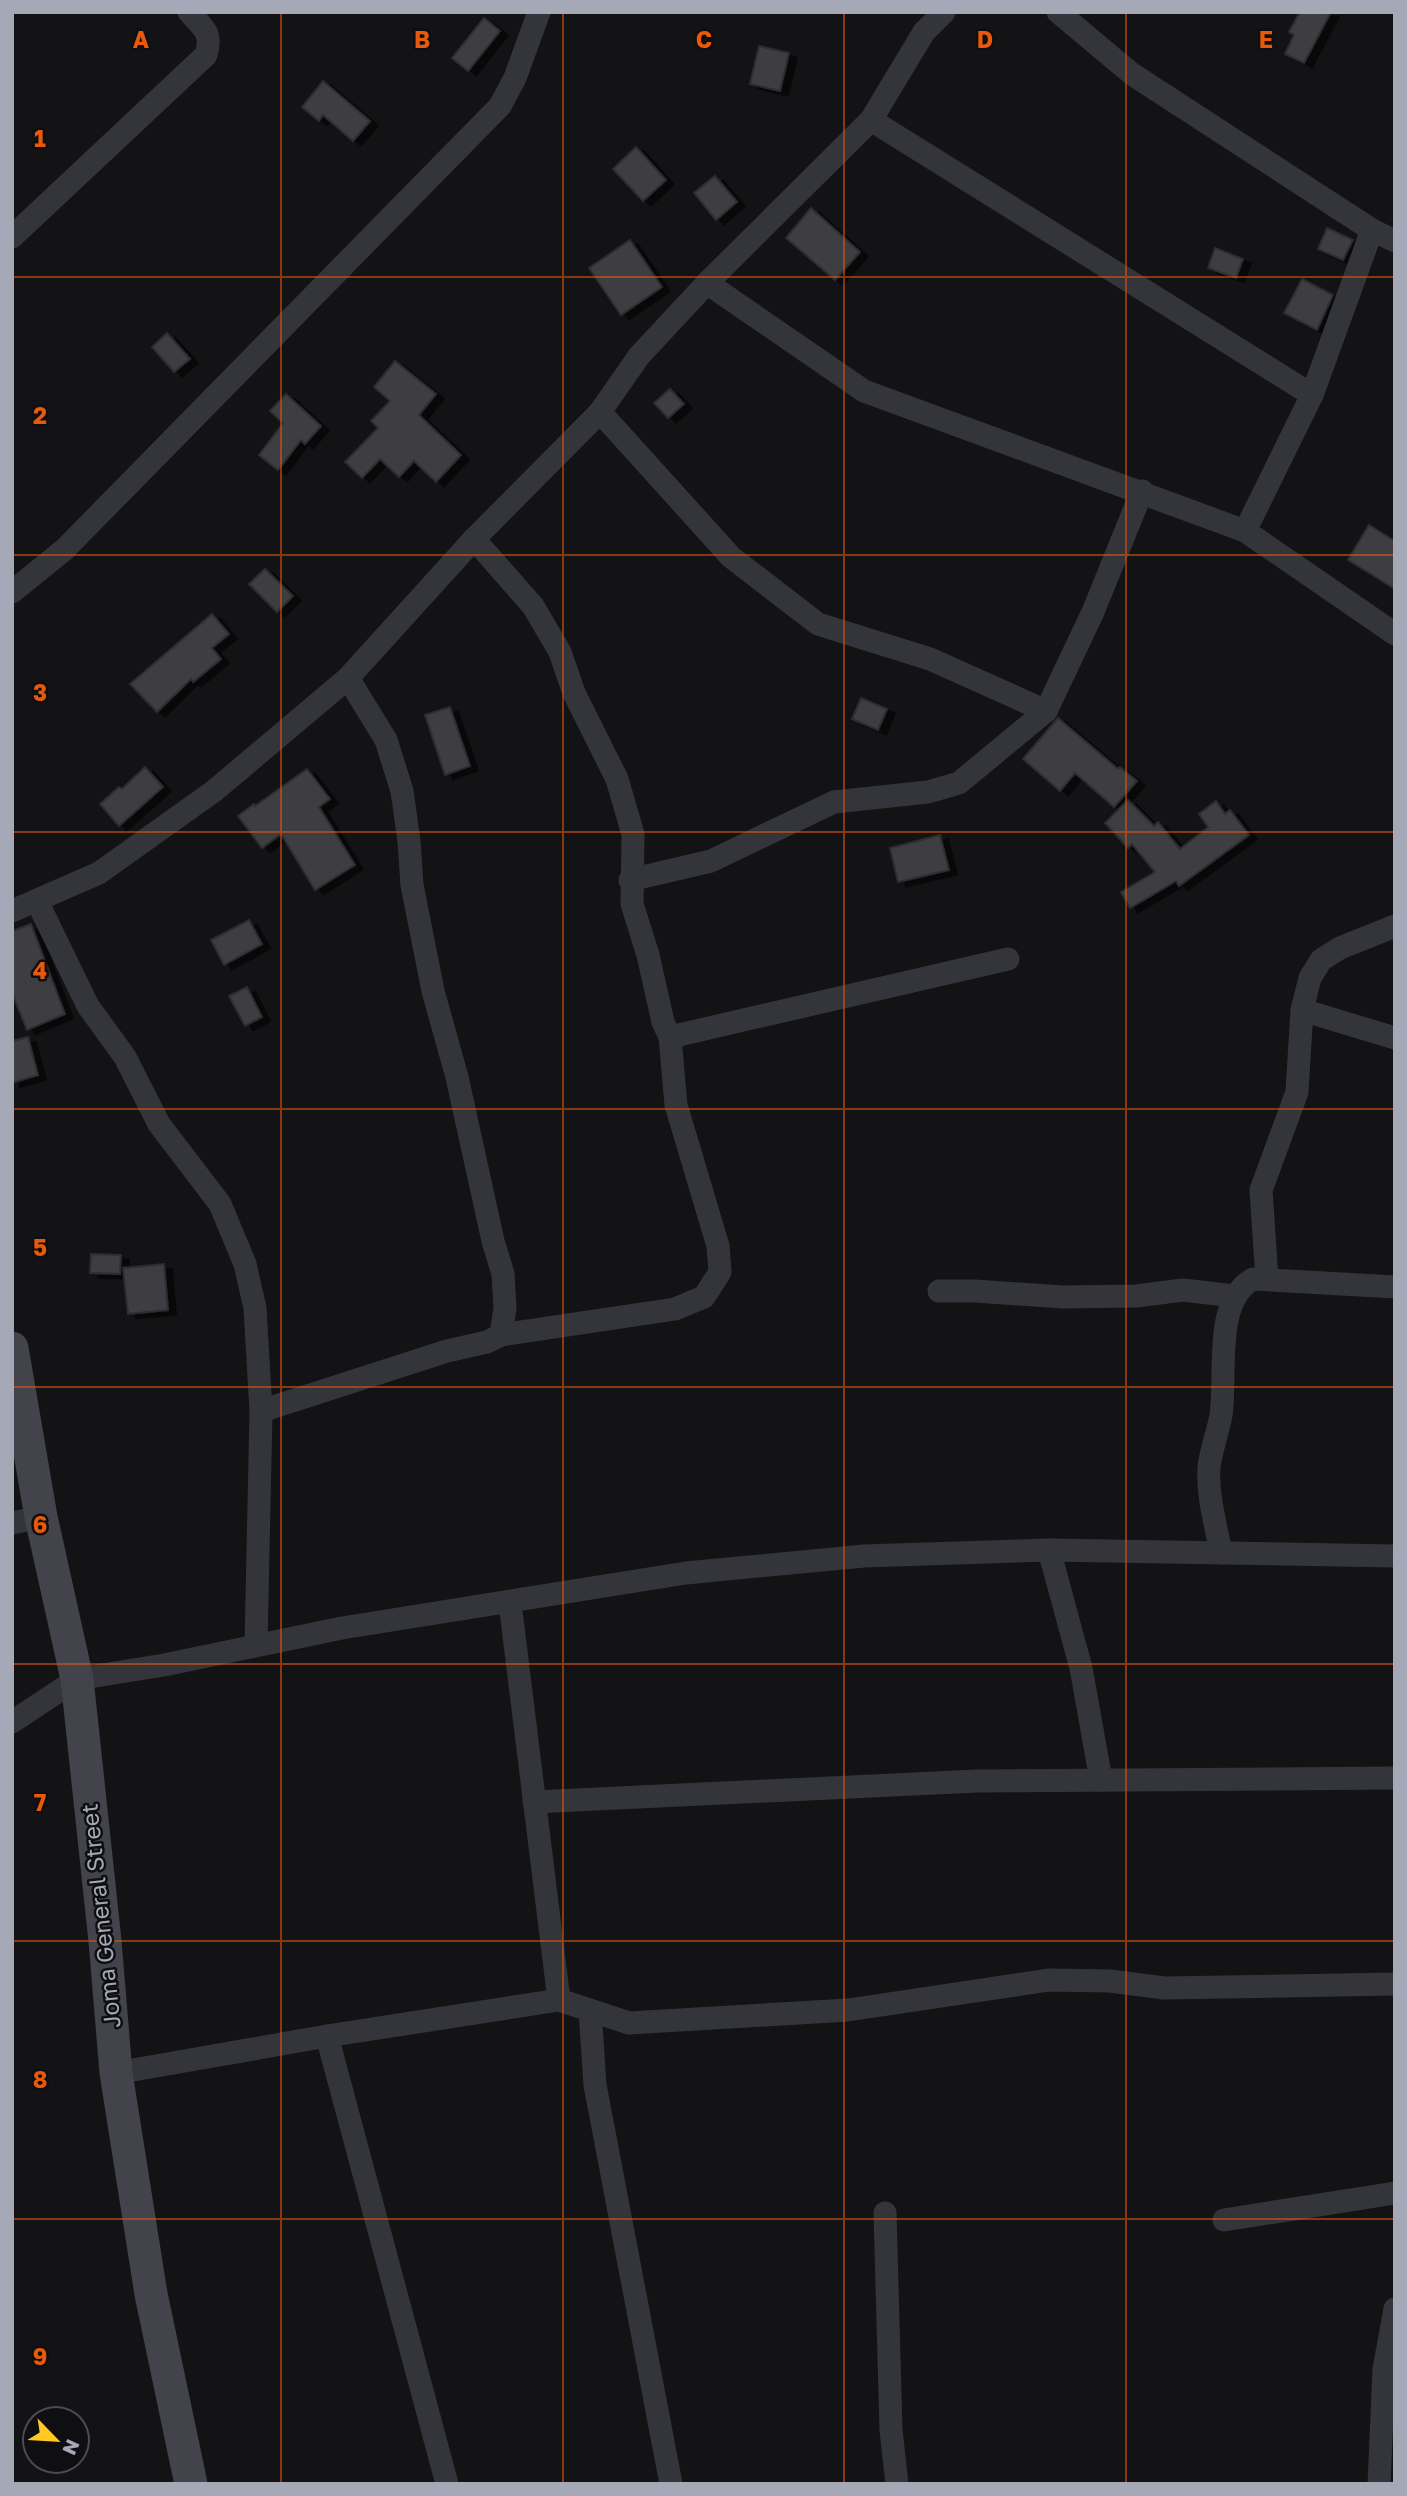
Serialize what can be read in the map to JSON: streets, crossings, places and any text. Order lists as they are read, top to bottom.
{
  "streets": {
    "street": ["Joma General Street"]
  },
  "north": "bottom right",
  "grid": {
    "columns": [
      "A",
      "B",
      "C",
      "D",
      "E"
    ],
    "rows": [
      "1",
      "2",
      "3",
      "4",
      "5",
      "6",
      "7",
      "8",
      "9"
    ]
  }
}
